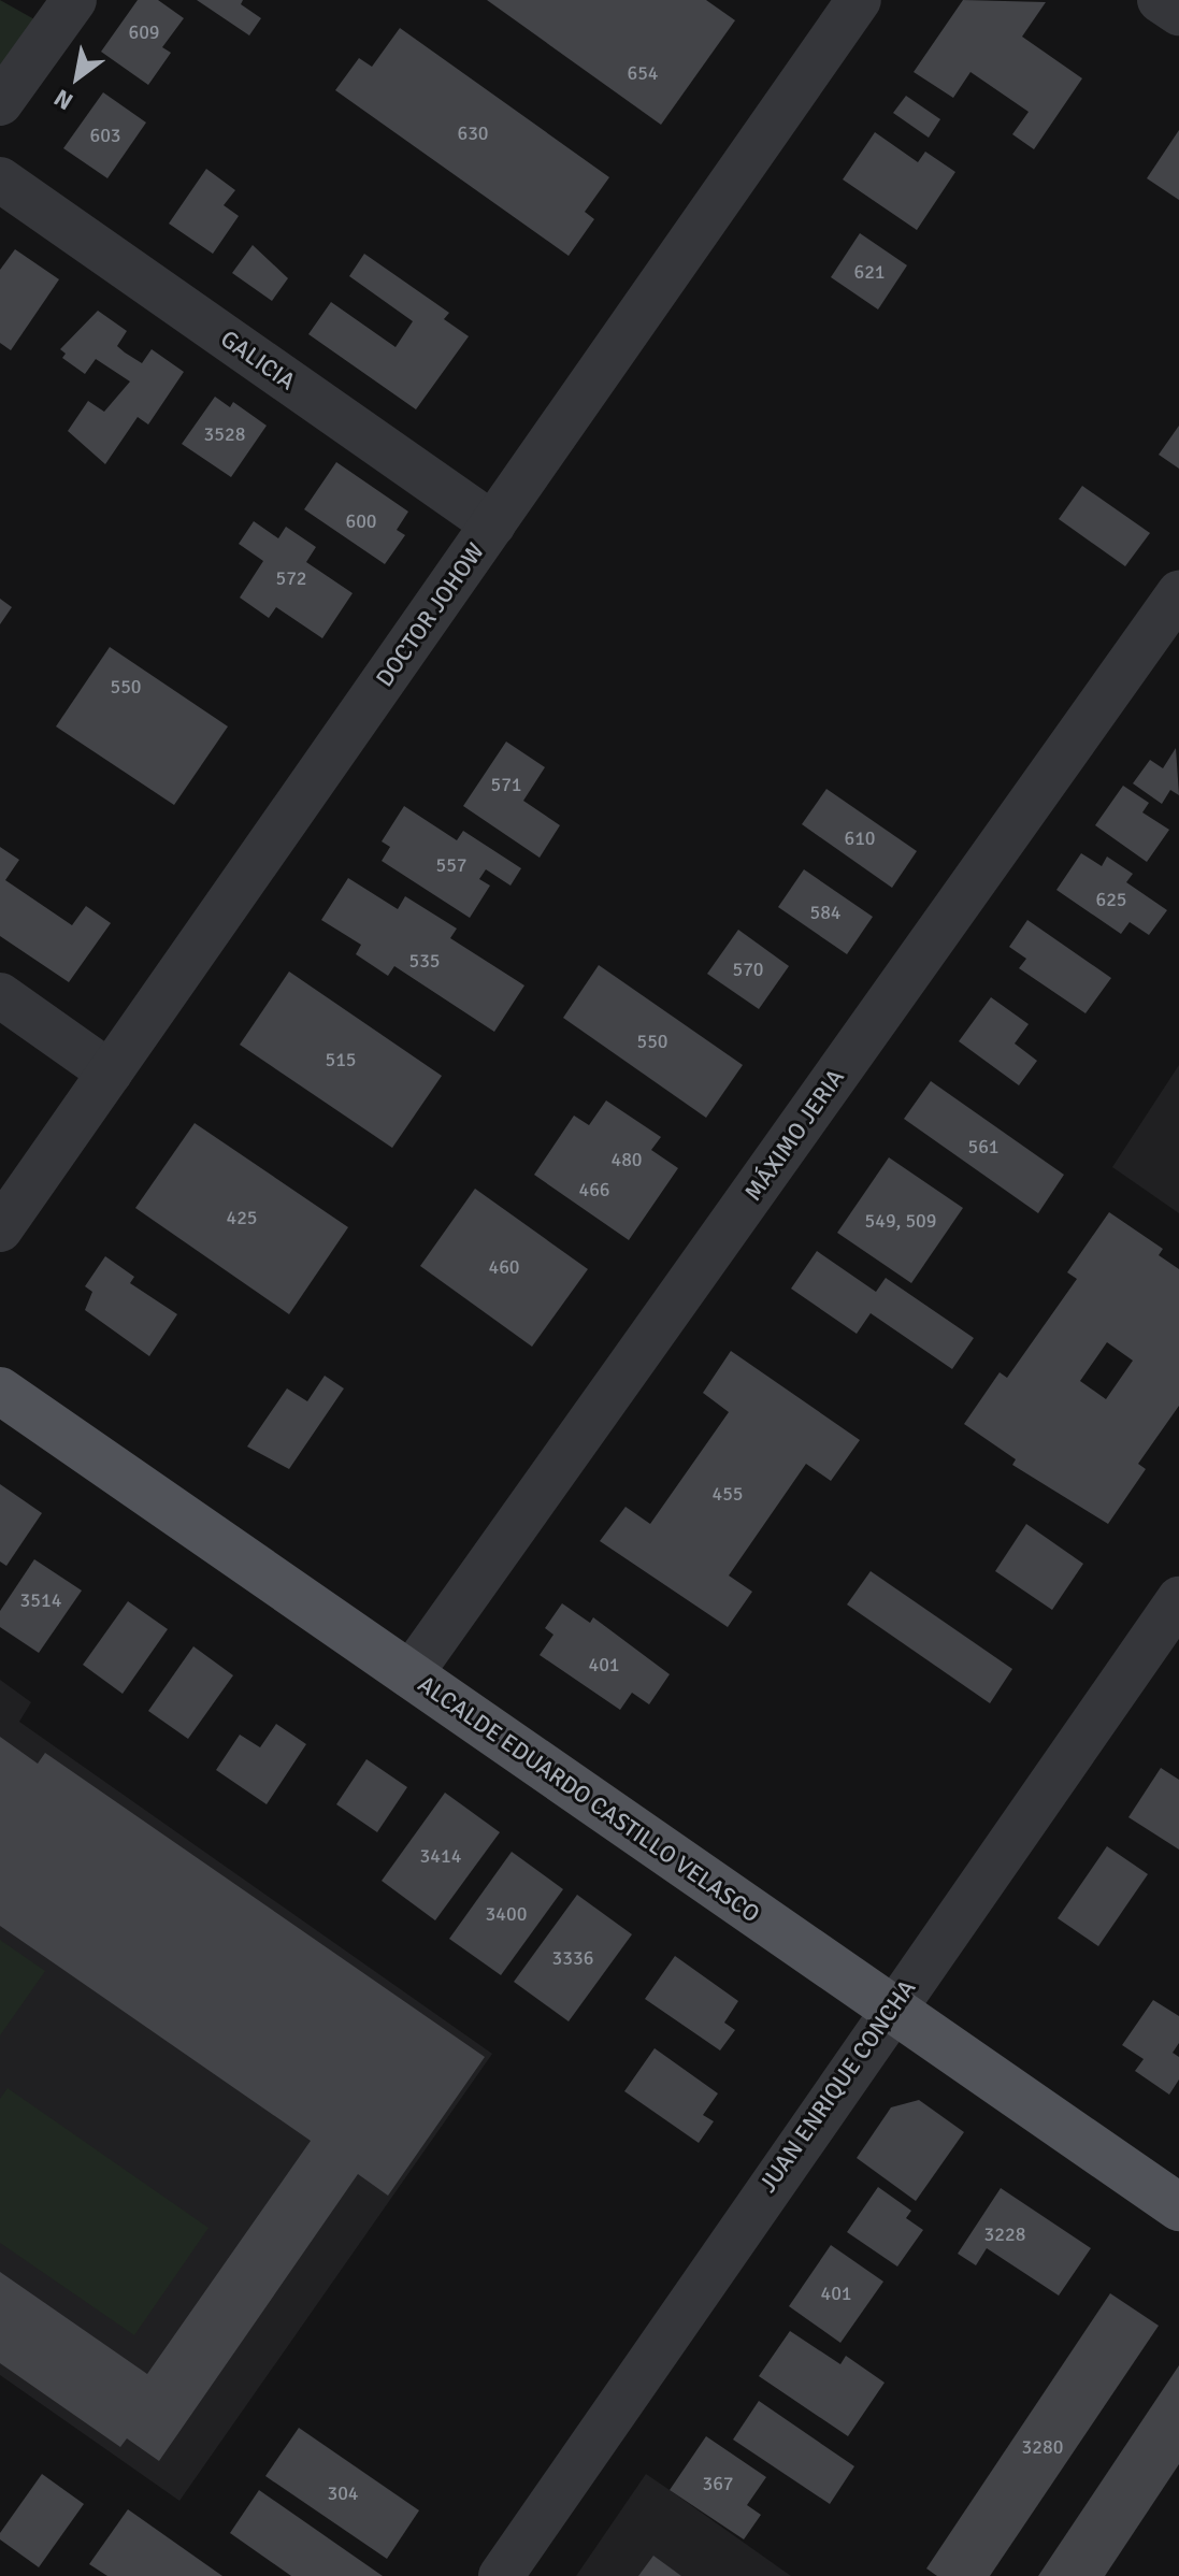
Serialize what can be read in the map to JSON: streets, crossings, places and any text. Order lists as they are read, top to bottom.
{
  "streets": {
    "main road": ["ALCALDE EDUARDO CASTILLO VELASCO"],
    "street": [
      "GALICIA",
      "DOCTOR JOHOW",
      "MÁXIMO JERIA",
      "JUAN ENRIQUE CONCHA"
    ]
  },
  "crossings": [
    ["GALICIA", "DOCTOR JOHOW"],
    ["MÁXIMO JERIA", "ALCALDE EDUARDO CASTILLO VELASCO"],
    ["ALCALDE EDUARDO CASTILLO VELASCO", "JUAN ENRIQUE CONCHA"]
  ],
  "house_numbers": [
    "609",
    "654",
    "630",
    "603",
    "621",
    "3528",
    "600",
    "572",
    "550",
    "571",
    "610",
    "557",
    "625",
    "584",
    "535",
    "570",
    "550",
    "515",
    "561",
    "480",
    "466",
    "425",
    "549, 509",
    "460",
    "455",
    "3514",
    "401",
    "3414",
    "3400",
    "3336",
    "3228",
    "401",
    "3280",
    "367",
    "304"
  ],
  "north": "bottom left"
}
